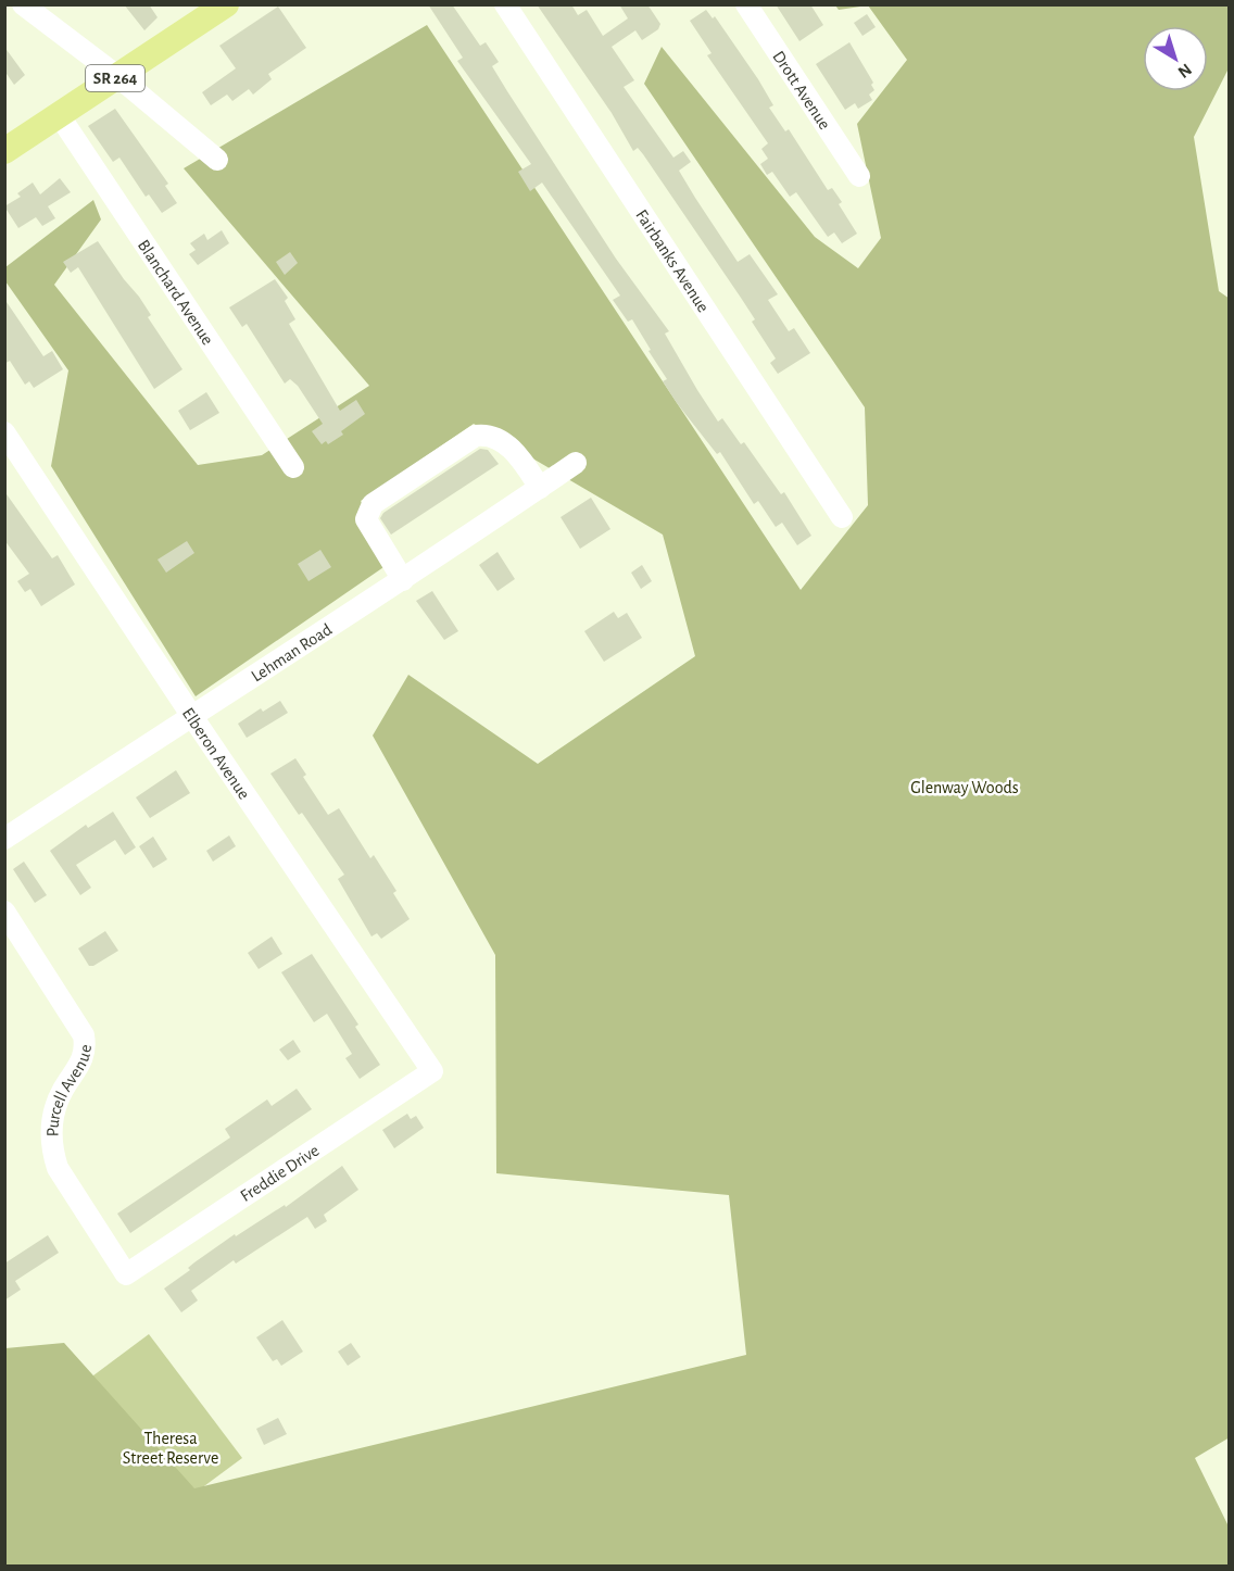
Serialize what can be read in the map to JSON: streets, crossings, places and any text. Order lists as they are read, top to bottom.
{
  "streets": {
    "main road": ["SR 264"],
    "street": [
      "Drott Avenue",
      "Fairbanks Avenue",
      "Blanchard Avenue",
      "Lehman Road",
      "Elberon Avenue",
      "Purcell Avenue",
      "Freddie Drive"
    ]
  },
  "crossings": [
    ["SR 264", "Blanchard Avenue"],
    ["Lehman Road", "Elberon Avenue"],
    ["Elberon Avenue", "Freddie Drive"],
    ["Purcell Avenue", "Freddie Drive"]
  ],
  "parks": ["Glenway Woods", "Theresa Street Reserve"],
  "north": "bottom right"
}
